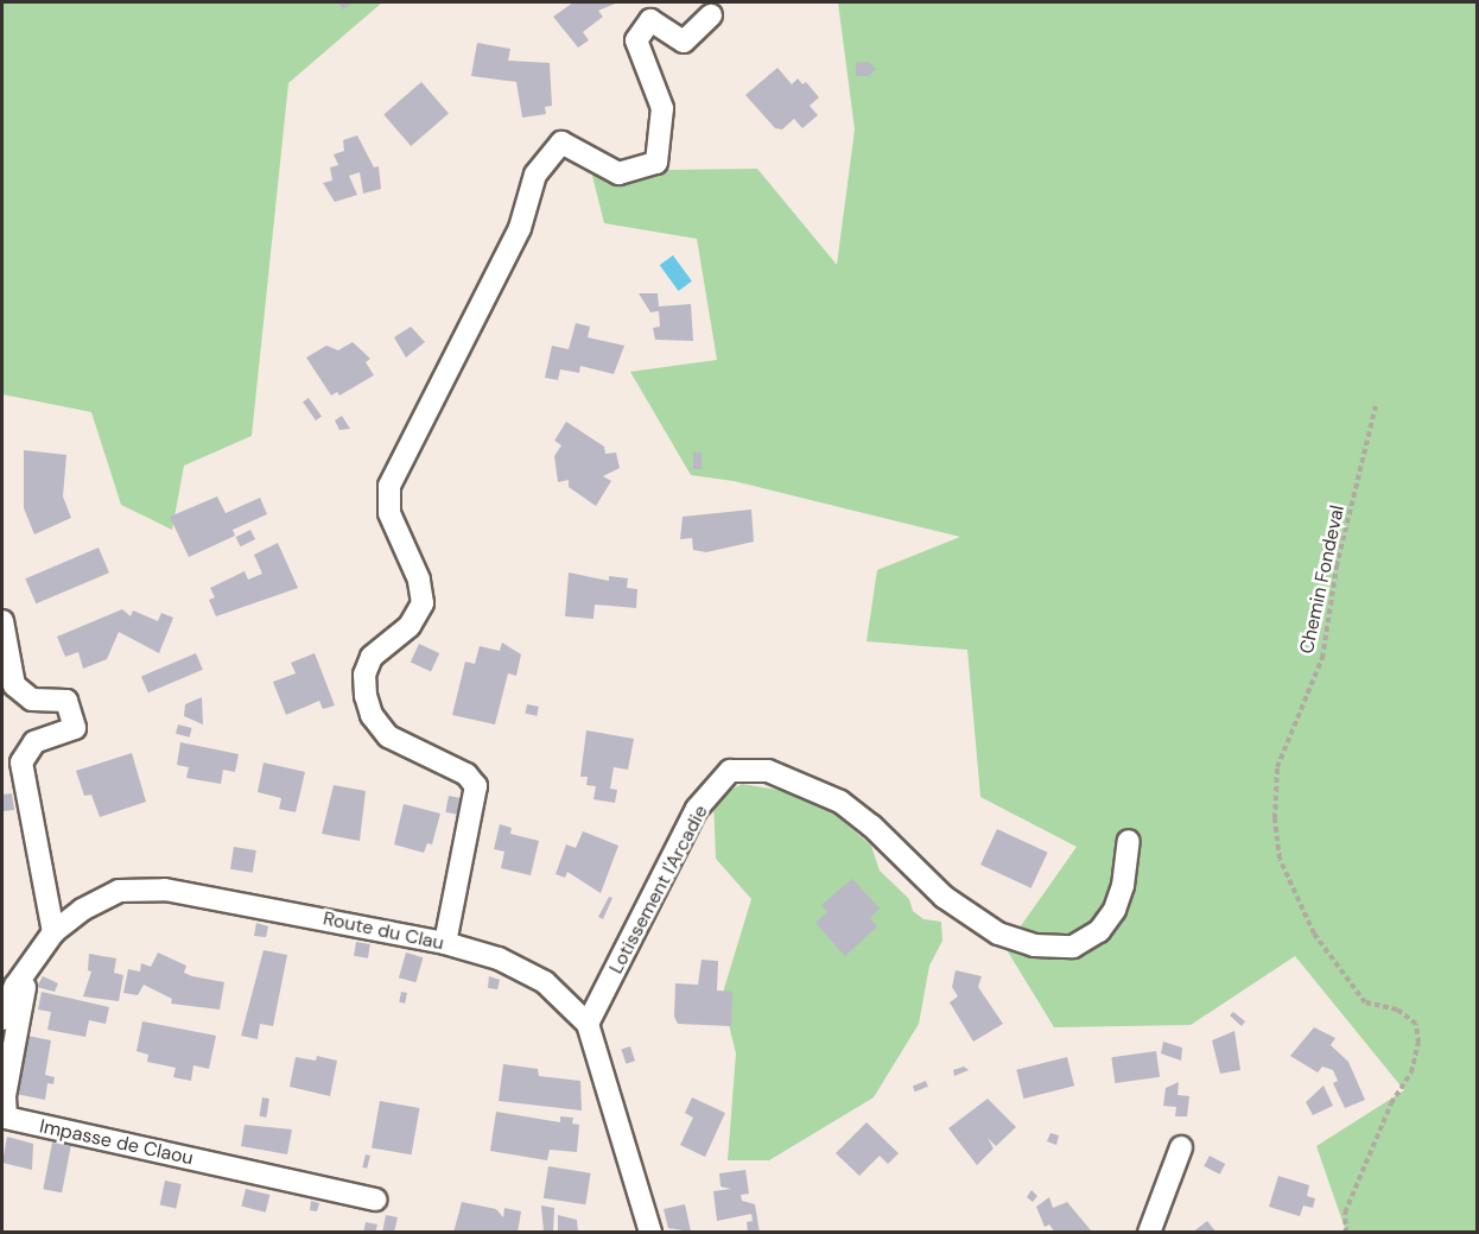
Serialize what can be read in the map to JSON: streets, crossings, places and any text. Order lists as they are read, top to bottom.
{
  "streets": {
    "street": ["Lotissement l'Arcadie", "Route du Clau", "Impasse de Claou"],
    "path": ["Chemin Fondeval"]
  },
  "crossings": [
    ["Lotissement l'Arcadie", "Route du Clau"],
    ["Route du Clau", "Impasse de Claou"]
  ]
}
